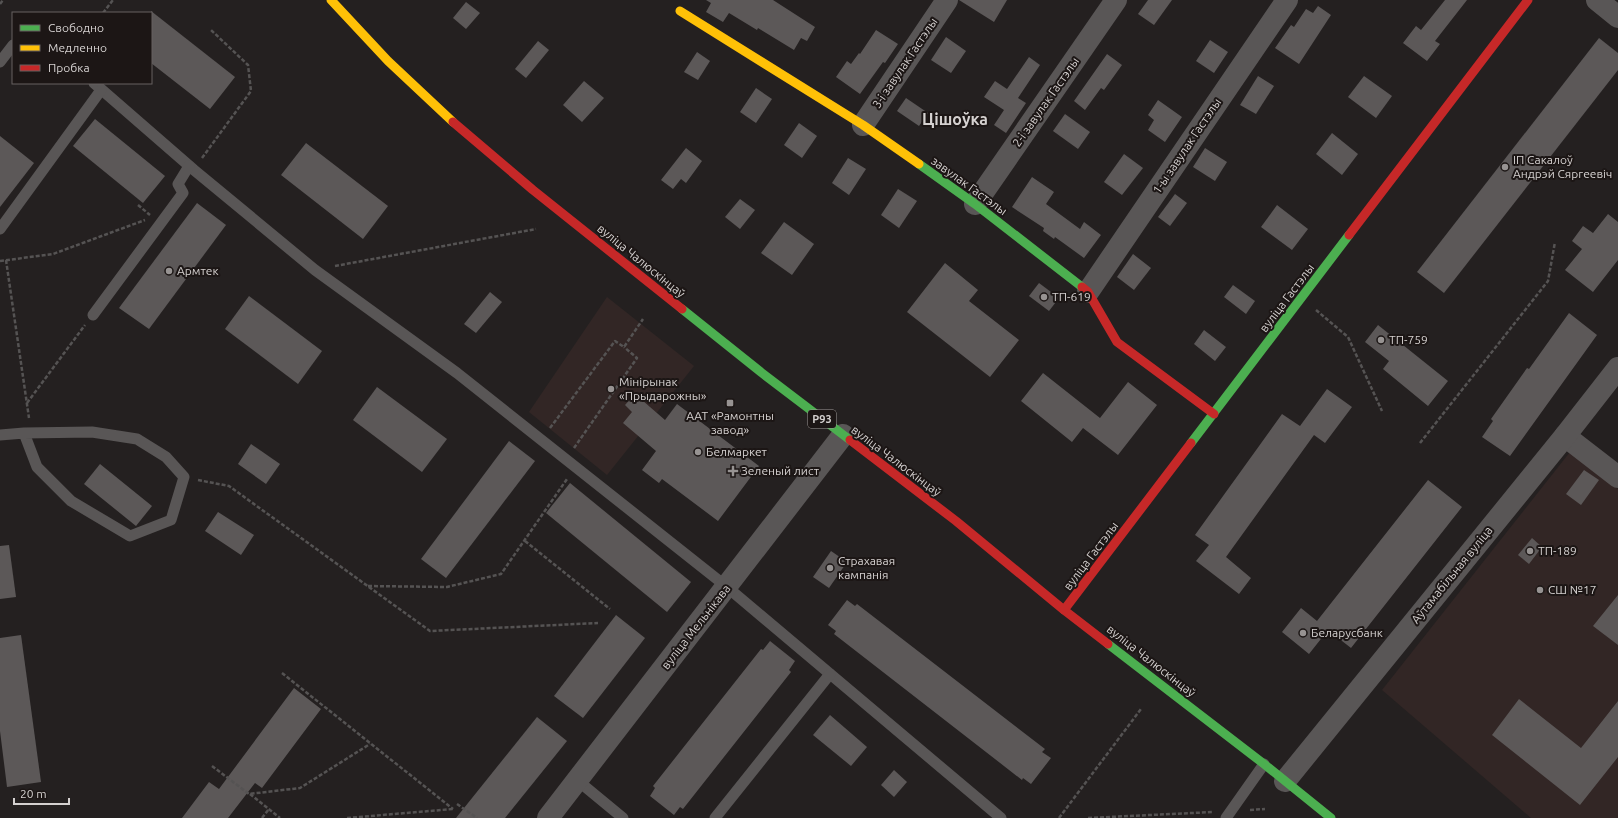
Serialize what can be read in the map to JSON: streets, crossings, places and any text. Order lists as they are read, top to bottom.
{
  "streets": {
    "street": [
      "3-і завулак Гастэлы",
      "2-і завулак Гастэлы",
      "1-ы завулак Гастэлы",
      "завулак Гастэлы",
      "вуліца Чалюскінцаў",
      "вуліца Гастэлы",
      "Р93",
      "Аўтамабільная вуліца",
      "вуліца Мельнікава"
    ]
  },
  "crossings": [
    ["3-і завулак Гастэлы", "завулак Гастэлы"],
    ["2-і завулак Гастэлы", "завулак Гастэлы"],
    ["1-ы завулак Гастэлы", "завулак Гастэлы"],
    ["завулак Гастэлы", "вуліца Гастэлы"],
    ["вуліца Чалюскінцаў", "вуліца Гастэлы"],
    ["вуліца Чалюскінцаў", "Аўтамабільная вуліца"],
    ["вуліца Чалюскінцаў", "вуліца Мельнікава"]
  ],
  "districts": ["Цішоўка"],
  "places": {
    "other": [
      "ІП Сакалоў Андрэй Сяргеевіч",
      "Армтек",
      "ТП-619",
      "ТП-759",
      "Мінірынак «Прыдарожны»",
      "Белмаркет",
      "ТП-189",
      "Страхавая кампанія",
      "СШ №17",
      "Беларусбанк"
    ],
    "transit": ["ААТ «Рамонтны завод»"],
    "health": ["Зеленый лист"]
  },
  "legend": ["Свободно", "Медленно", "Пробка"],
  "scale_bar": "20 m"
}
